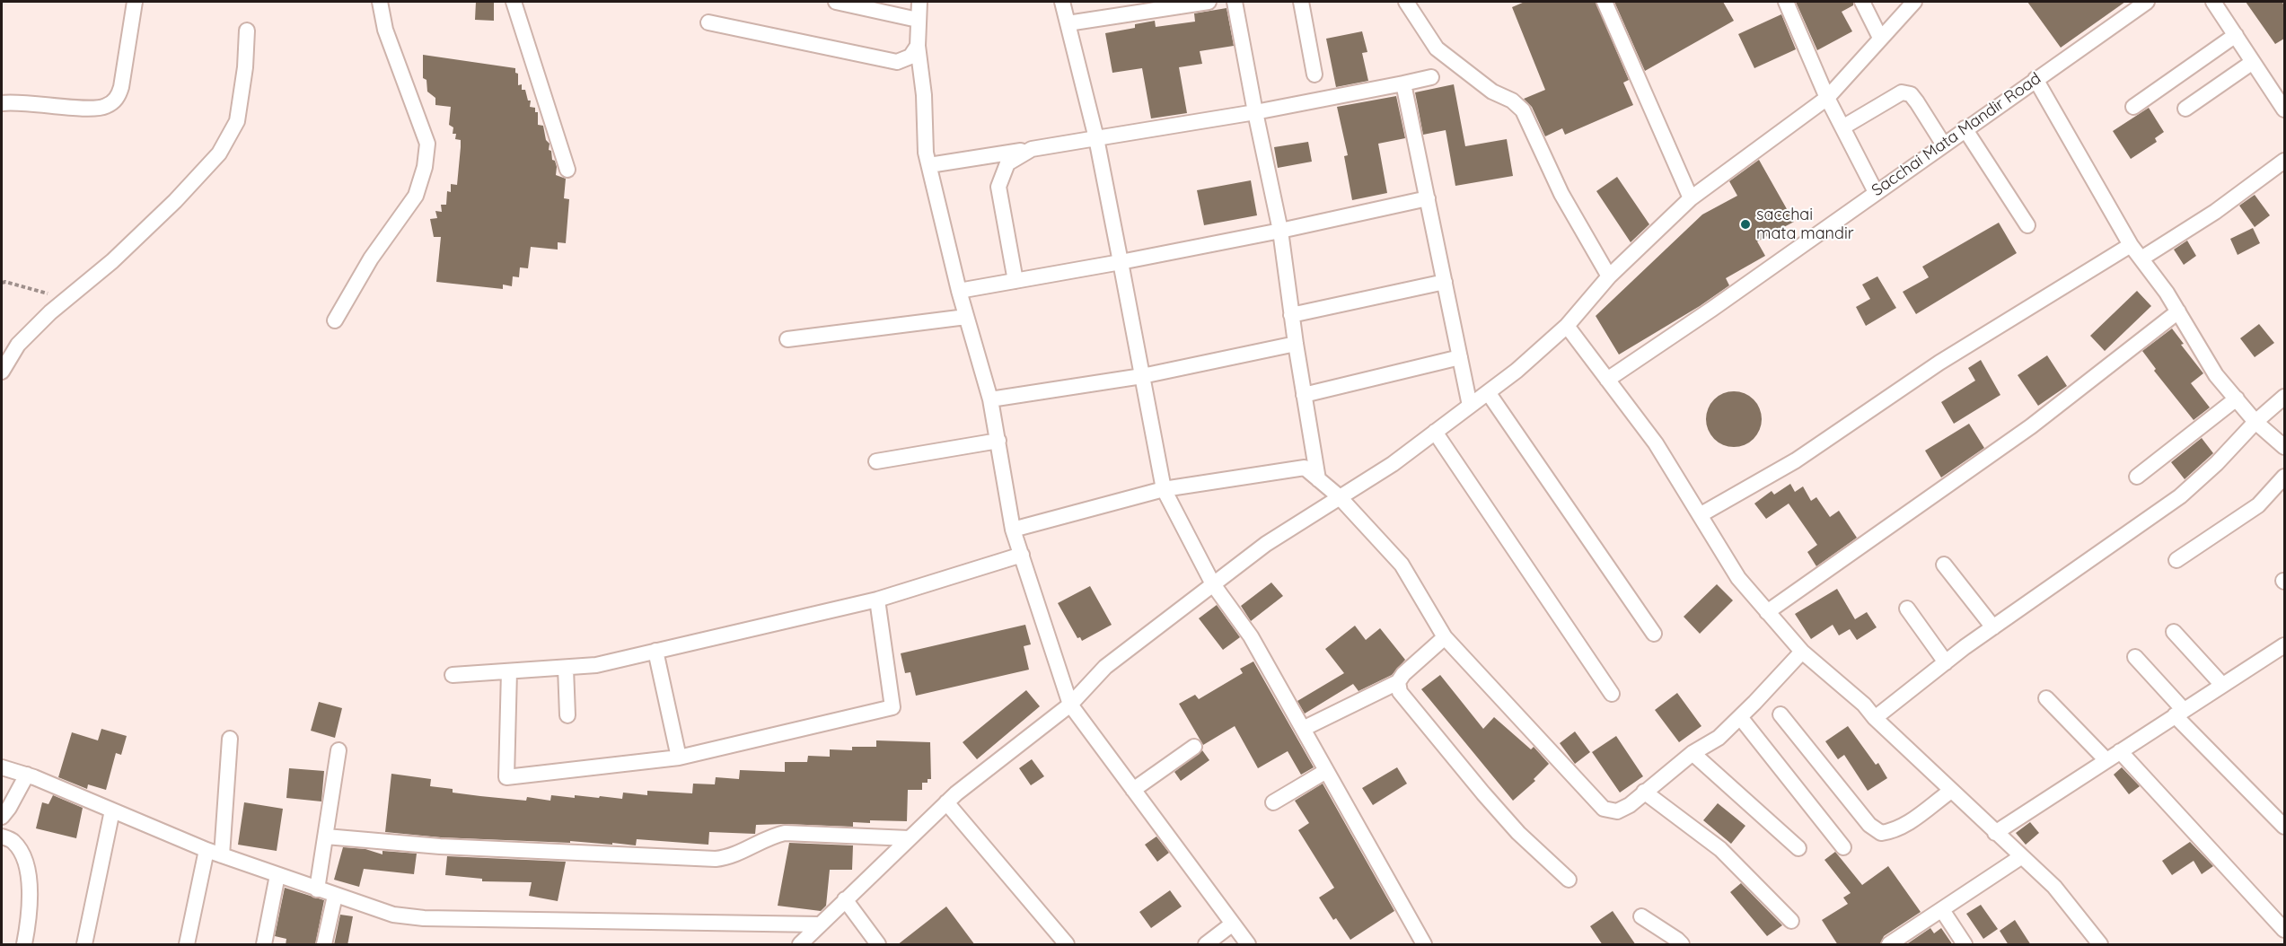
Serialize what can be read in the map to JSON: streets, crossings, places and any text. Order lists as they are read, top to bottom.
{
  "streets": {
    "street": ["Sacchai Mata Mandir Road"]
  },
  "places": ["sacchai mata mandir"]
}
